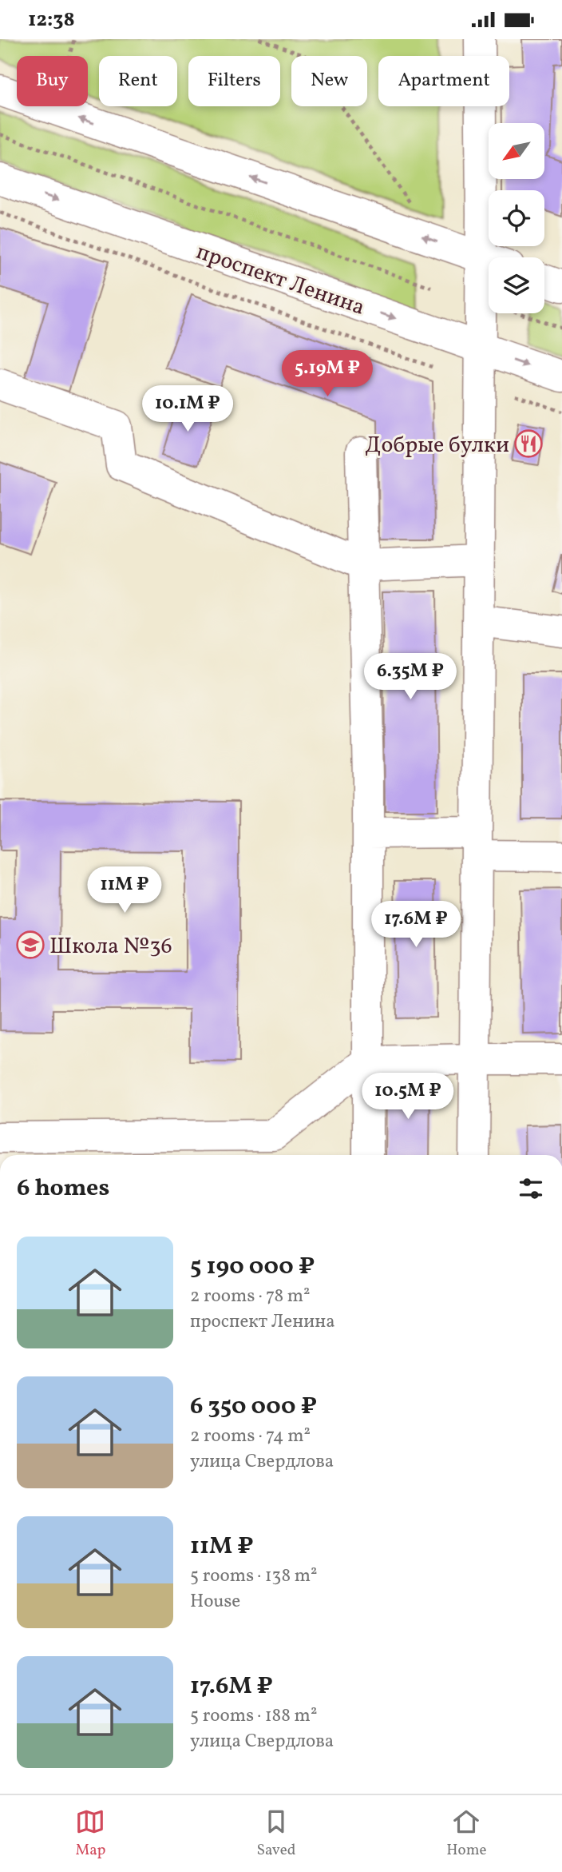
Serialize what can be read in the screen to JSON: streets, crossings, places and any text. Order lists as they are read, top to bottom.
{
  "streets": {
    "main road": ["проспект Ленина"]
  },
  "places": {
    "restaurant": ["Добрые булки"],
    "school or university": ["Школа №36"]
  },
  "north": "bottom left",
  "page": {
    "status": "12:38",
    "chip": [
      "Buy",
      "Rent",
      "Filters",
      "New",
      "Apartment"
    ],
    "price": [
      "5.19M ₽",
      "10.1M ₽",
      "6.35M ₽",
      "11M ₽",
      "17.6M ₽",
      "10.5M ₽"
    ],
    "heading": "6 homes",
    "list": [
      {
        "name": "5 190 000 ₽",
        "note": "2 rooms · 78 m² · проспект Ленина"
      },
      {
        "name": "6 350 000 ₽",
        "note": "2 rooms · 74 m² · улица Свердлова"
      },
      {
        "name": "11M ₽",
        "note": "5 rooms · 138 m² · House"
      },
      {
        "name": "17.6M ₽",
        "note": "5 rooms · 188 m² · улица Свердлова"
      }
    ],
    "tabs": ["Map", "Saved", "Home"]
  }
}
